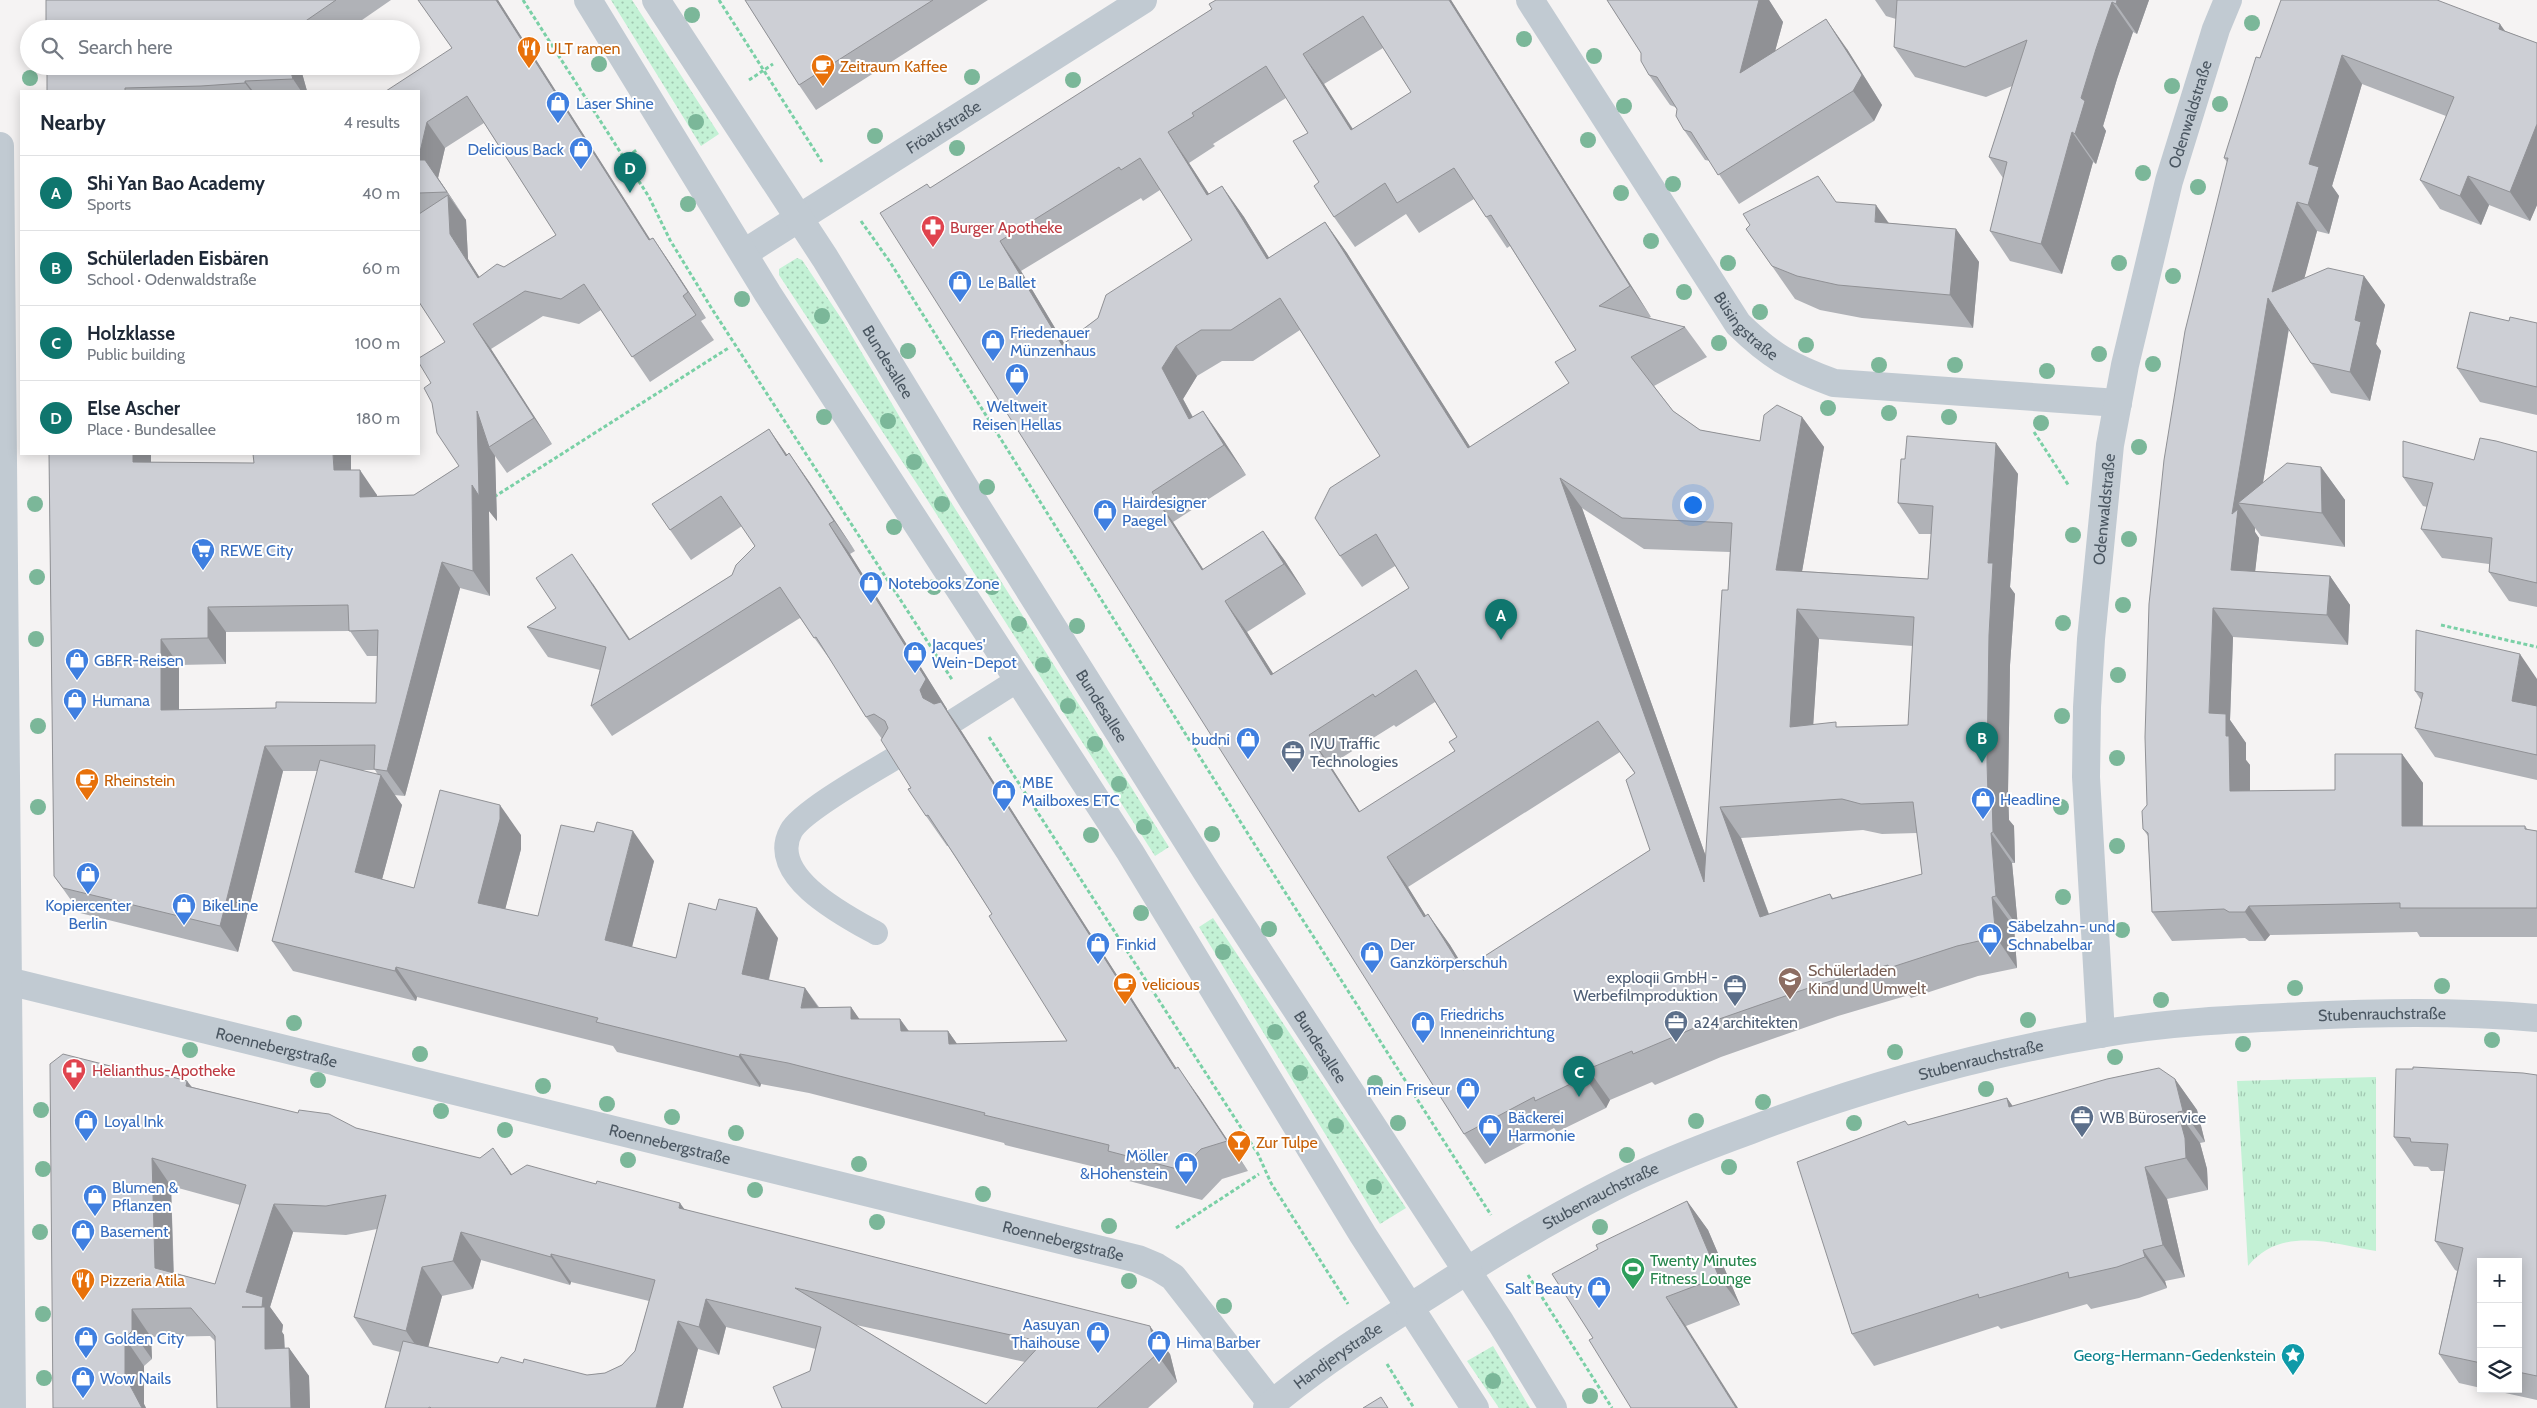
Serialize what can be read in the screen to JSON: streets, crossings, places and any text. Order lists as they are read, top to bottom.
{
  "streets": {
    "street": [
      "Odenwaldstraße",
      "Fröaufstraße",
      "Büsingstraße",
      "Bundesallee",
      "Stubenrauchstraße",
      "Roennebergstraße",
      "Handjerystraße"
    ]
  },
  "crossings": [
    ["Odenwaldstraße", "Büsingstraße"],
    ["Odenwaldstraße", "Stubenrauchstraße"],
    ["Fröaufstraße", "Bundesallee"],
    ["Bundesallee", "Stubenrauchstraße"],
    ["Stubenrauchstraße", "Handjerystraße"],
    ["Roennebergstraße", "Handjerystraße"]
  ],
  "places": {
    "restaurant": ["ULT ramen", "Pizzeria Atila"],
    "cafe": ["Zeitraum Kaffee", "Rheinstein", "velicious"],
    "shop": [
      "Laser Shine",
      "Delicious Back",
      "Le Ballet",
      "Friedenauer Münzenhaus",
      "Weltweit Reisen Hellas",
      "Hairdesigner Paegel",
      "Notebooks Zone",
      "Jacques' Wein-Depot",
      "GBFR-Reisen",
      "Humana",
      "budni",
      "MBE Mailboxes ETC",
      "Headline",
      "Kopiercenter Berlin",
      "BikeLine",
      "Säbelzahn- und Schnabelbar",
      "Finkid",
      "Der Ganzkörperschuh",
      "Friedrichs Inneneinrichtung",
      "mein Friseur",
      "Loyal Ink",
      "Bäckerei Harmonie",
      "Möller &Hohenstein",
      "Blumen & Pflanzen",
      "Basement",
      "Salt Beauty",
      "Aasuyan Thaihouse",
      "Golden City",
      "Hima Barber",
      "Wow Nails"
    ],
    "pharmacy": ["Burger Apotheke", "Helianthus-Apotheke"],
    "supermarket": ["REWE City"],
    "office": [
      "IVU Traffic Technologies",
      "exploqii GmbH - Werbefilmproduktion",
      "a24 architekten",
      "WB Büroservice"
    ],
    "school or university": ["Schülerladen Kind und Umwelt"],
    "bar": ["Zur Tulpe"],
    "sports": ["Twenty Minutes Fitness Lounge"],
    "place": ["Georg-Hermann-Gedenkstein"]
  },
  "page": {
    "search": "Search here",
    "heading": ["Nearby", "4 results"],
    "pins": [
      "D",
      "A",
      "B",
      "C"
    ],
    "list": [
      {
        "mark": "A",
        "name": "Shi Yan Bao Academy",
        "note": "Sports",
        "value": "40 m"
      },
      {
        "mark": "B",
        "name": "Schülerladen Eisbären",
        "note": "School · Odenwaldstraße",
        "value": "60 m"
      },
      {
        "mark": "C",
        "name": "Holzklasse",
        "note": "Public building",
        "value": "100 m"
      },
      {
        "mark": "D",
        "name": "Else Ascher",
        "note": "Place · Bundesallee",
        "value": "180 m"
      }
    ],
    "map_buttons": ["+", "−"]
  }
}
